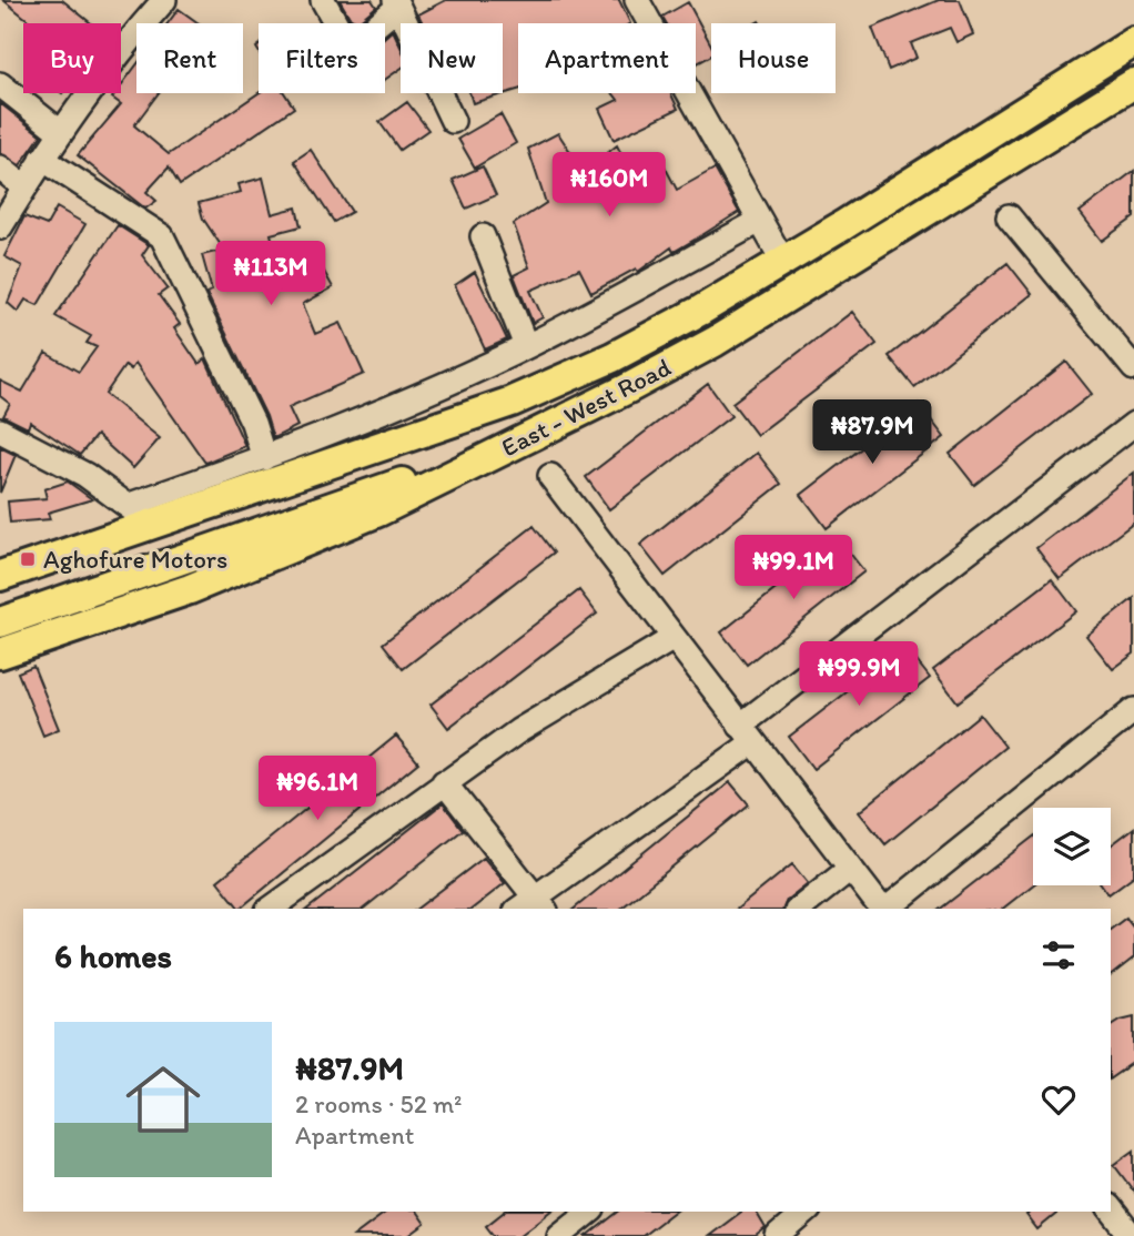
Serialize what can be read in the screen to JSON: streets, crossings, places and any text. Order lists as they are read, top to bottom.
{
  "streets": {
    "main road": ["East - West Road"]
  },
  "places": {
    "transit": ["Aghofure Motors"]
  },
  "page": {
    "chip": [
      "Buy",
      "Rent",
      "Filters",
      "New",
      "Apartment",
      "House"
    ],
    "price": [
      "₦160M",
      "₦113M",
      "₦87.9M",
      "₦99.1M",
      "₦99.9M",
      "₦96.1M"
    ],
    "heading": "6 homes",
    "list": [
      {
        "name": "₦87.9M",
        "note": "2 rooms · 52 m² · Apartment"
      }
    ]
  }
}
